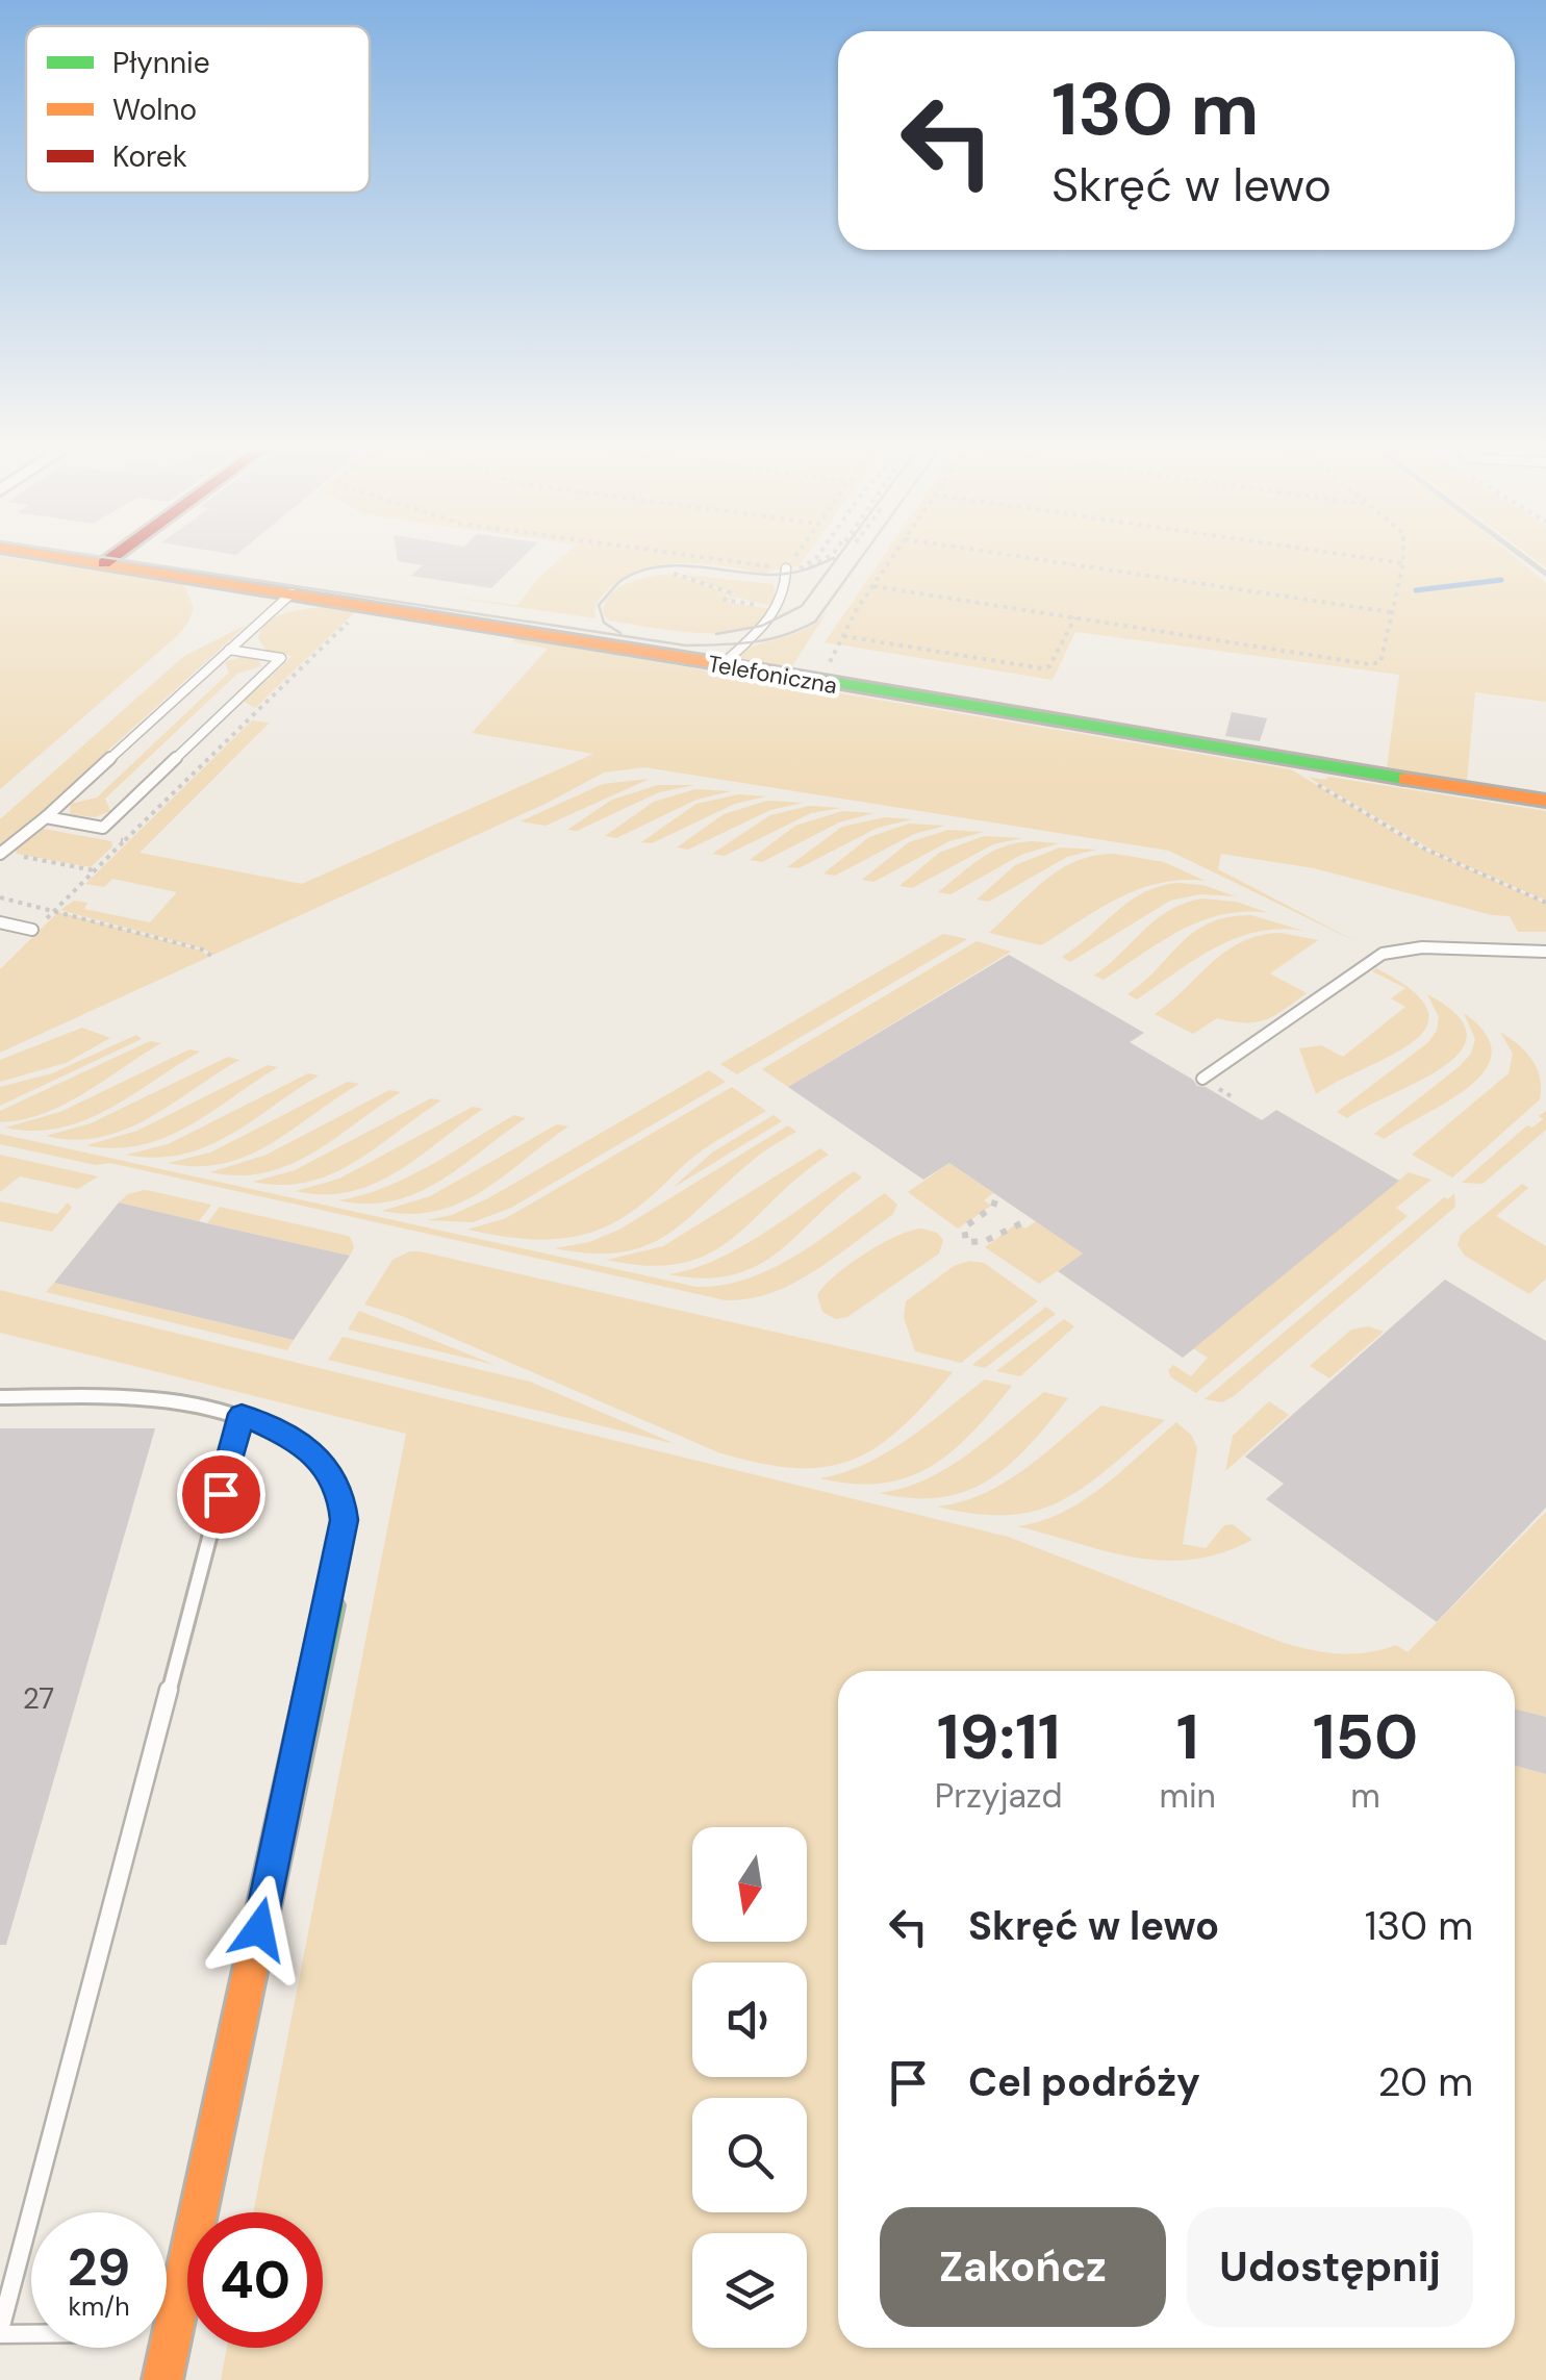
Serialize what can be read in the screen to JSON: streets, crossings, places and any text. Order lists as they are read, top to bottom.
{
  "streets": {
    "street": ["Telefoniczna"]
  },
  "house_numbers": ["27"],
  "legend": ["Płynnie", "Wolno", "Korek"],
  "north": "bottom",
  "page": {
    "turn": ["130 m", "Skręć w lewo"],
    "eta": [
      "19:11",
      "Przyjazd",
      "1",
      "min",
      "150",
      "m"
    ],
    "list": [
      {
        "name": "Skręć w lewo",
        "value": "130 m"
      },
      {
        "name": "Cel podróży",
        "value": "20 m"
      }
    ],
    "buttons": ["Zakończ", "Udostępnij"],
    "speed": "29 km/h",
    "limit": "40"
  }
}
